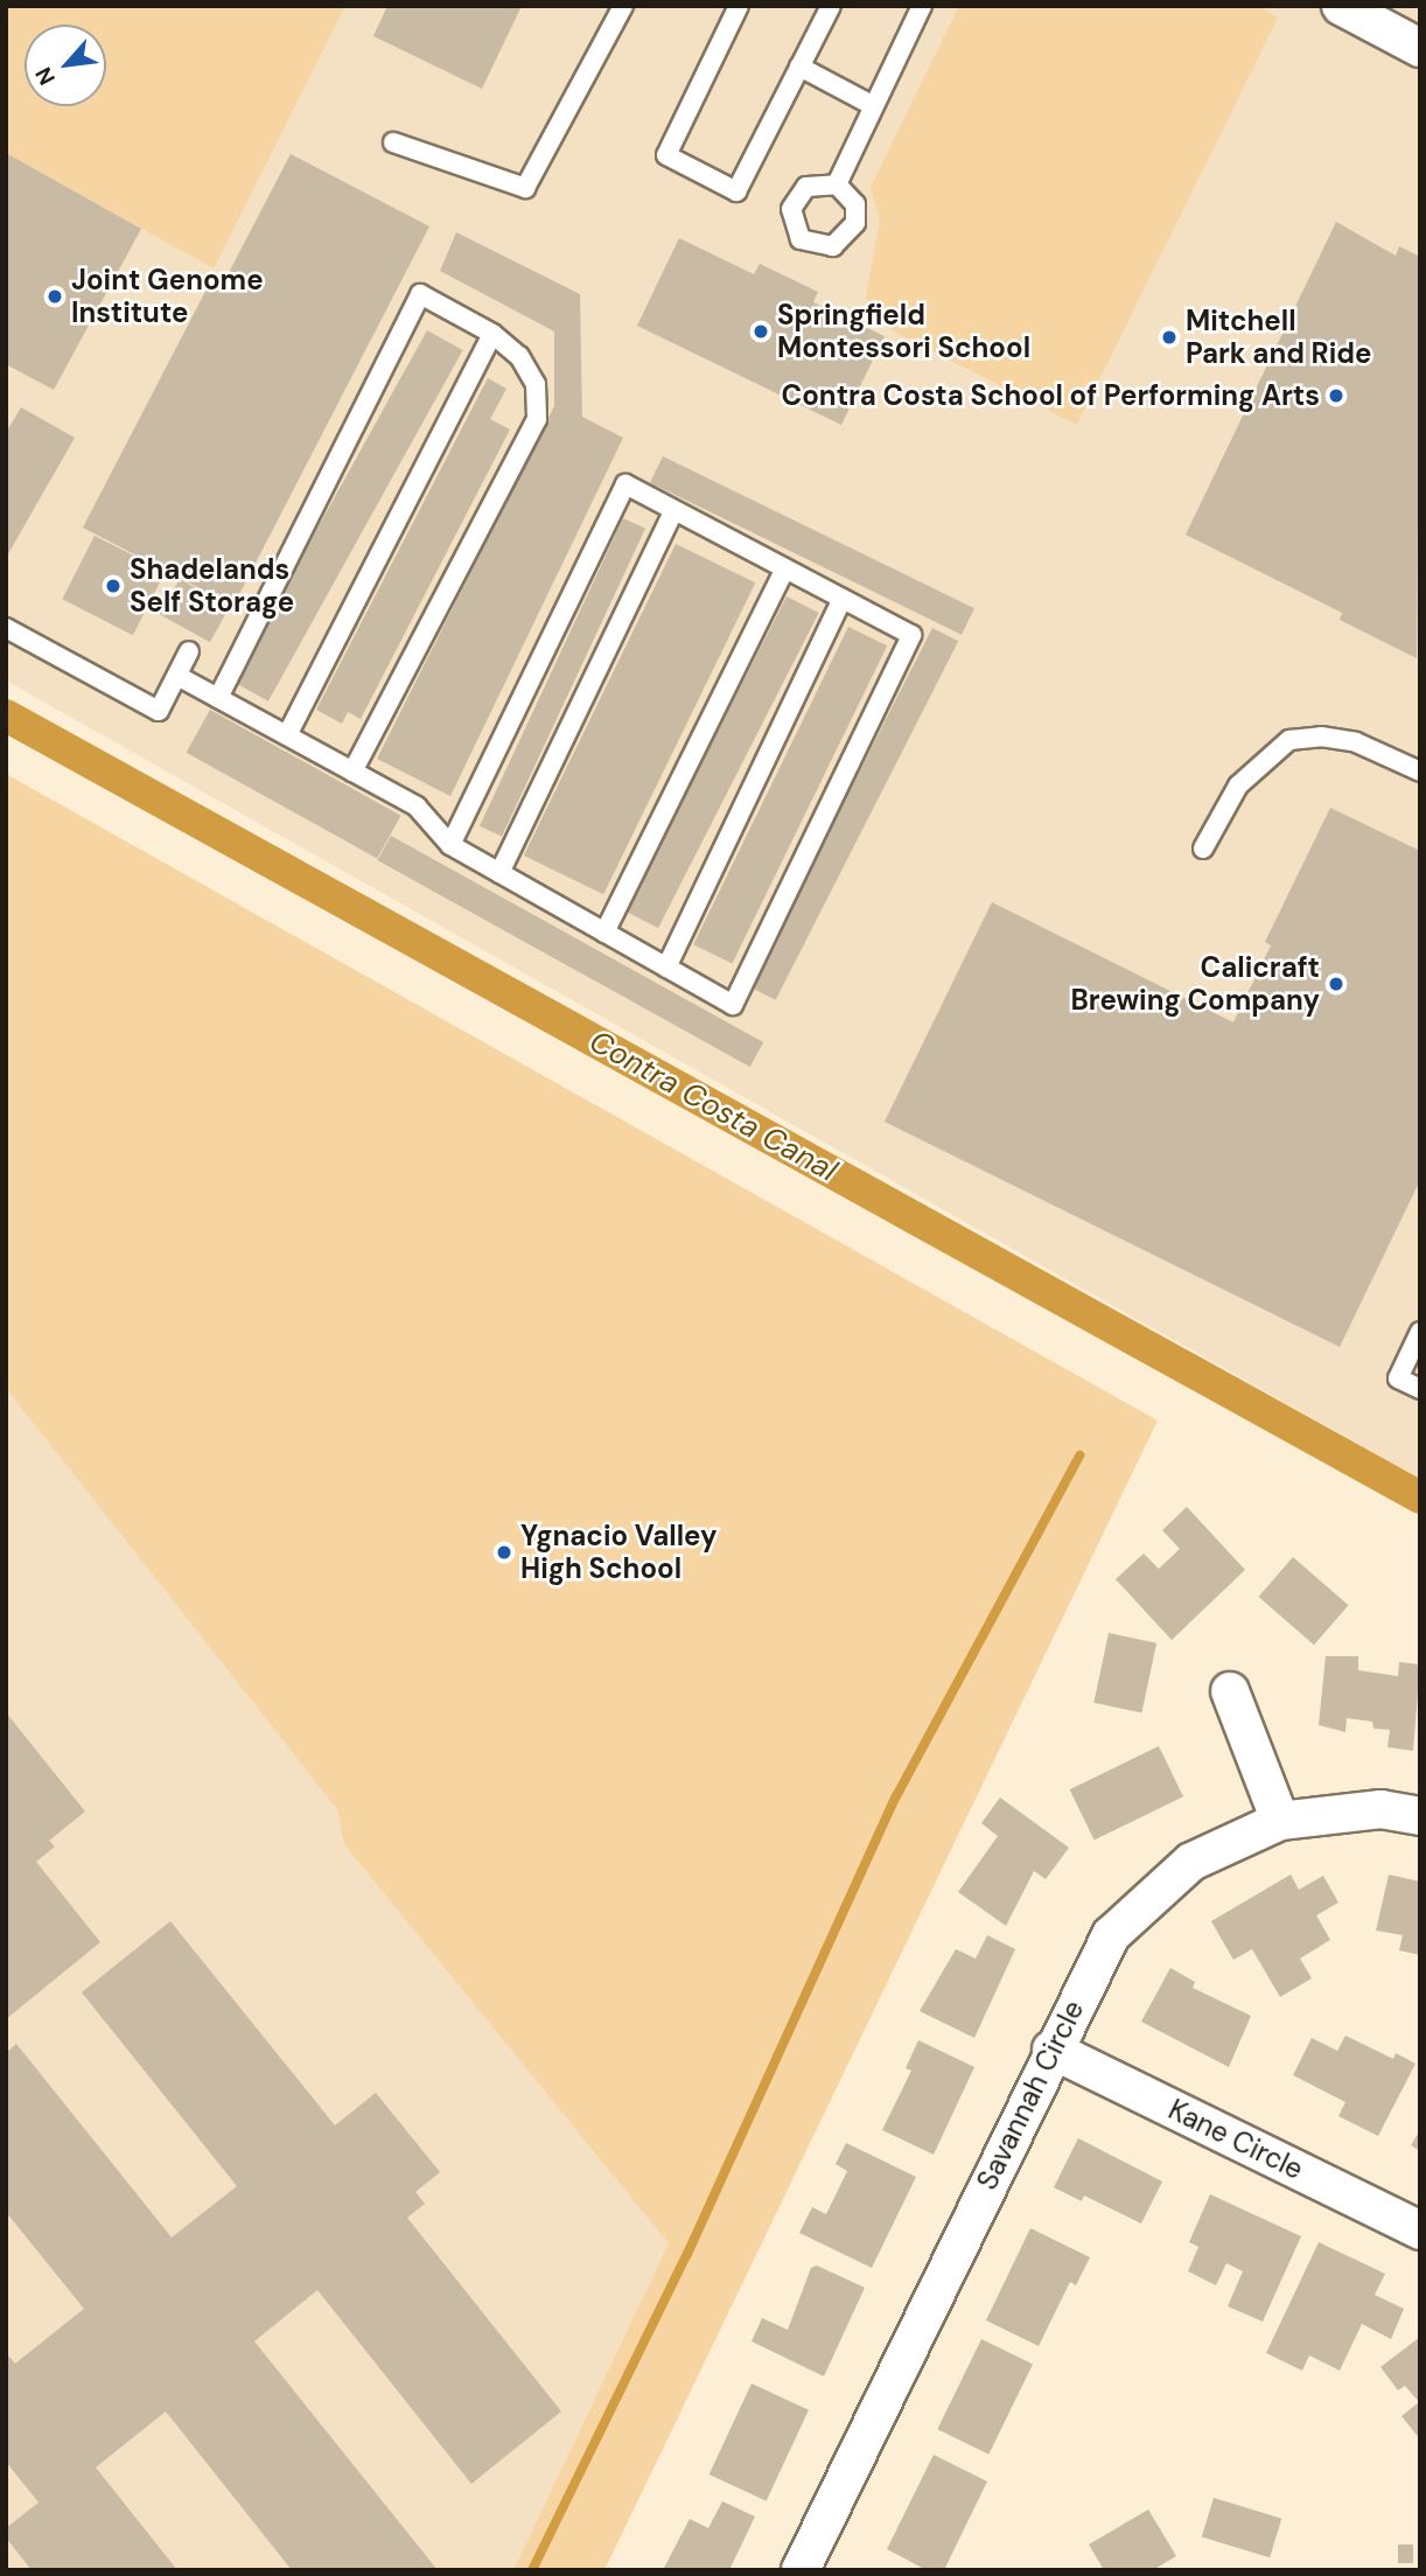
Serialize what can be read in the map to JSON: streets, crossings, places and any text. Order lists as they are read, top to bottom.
{
  "streets": {
    "street": ["Savannah Circle", "Kane Circle"]
  },
  "crossings": [
    ["Savannah Circle", "Kane Circle"]
  ],
  "water": ["Contra Costa Canal"],
  "places": [
    "Joint Genome Institute",
    "Springfield Montessori School",
    "Mitchell Park and Ride",
    "Contra Costa School of Performing Arts",
    "Shadelands Self Storage",
    "Calicraft Brewing Company",
    "Ygnacio Valley High School"
  ],
  "north": "bottom left"
}
